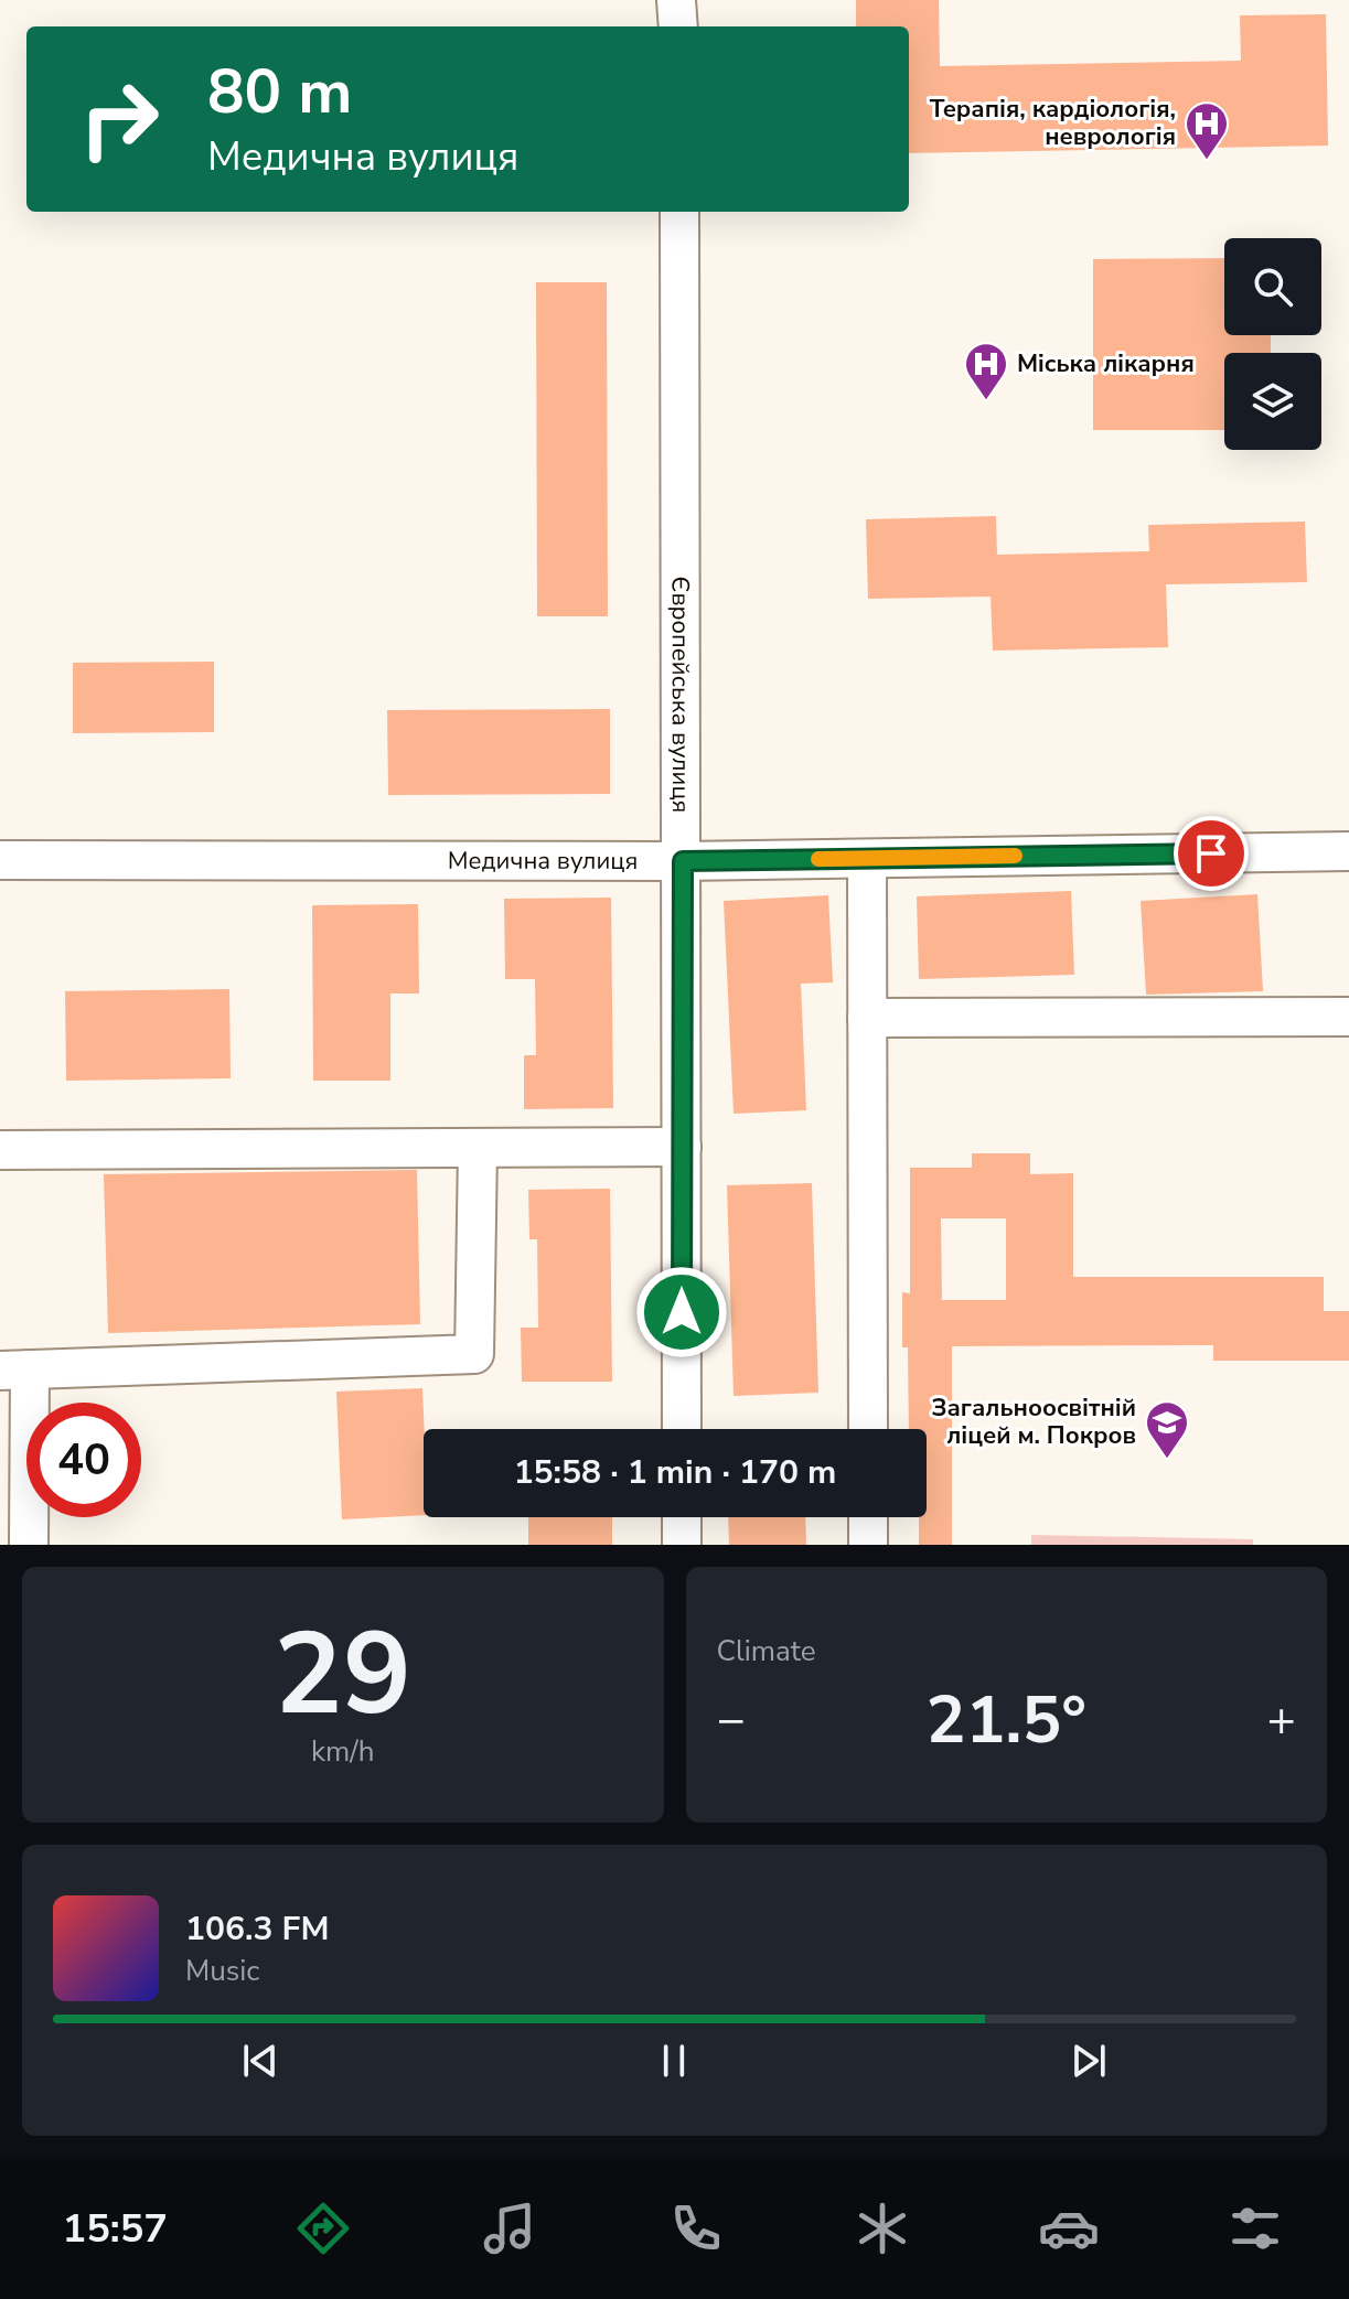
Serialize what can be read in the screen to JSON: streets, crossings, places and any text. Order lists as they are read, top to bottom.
{
  "streets": {
    "street": ["Європейська вулиця", "Медична вулиця"]
  },
  "crossings": [
    ["Європейська вулиця", "Медична вулиця"]
  ],
  "places": {
    "hospital": ["Терапія, кардіологія, неврологія", "Мiська лiкарня"],
    "school or university": ["Загальноосвітній ліцей м. Покров"]
  },
  "page": {
    "turn": ["80 m", "Медична вулиця"],
    "limit": "40",
    "trip": "15:58 · 1 min · 170 m",
    "tile": [
      ["29", "km/h"],
      "Climate"
    ],
    "heat": ["−", "21.5°", "+"],
    "song": ["106.3 FM", "Music"],
    "tabs": "15:57"
  }
}
